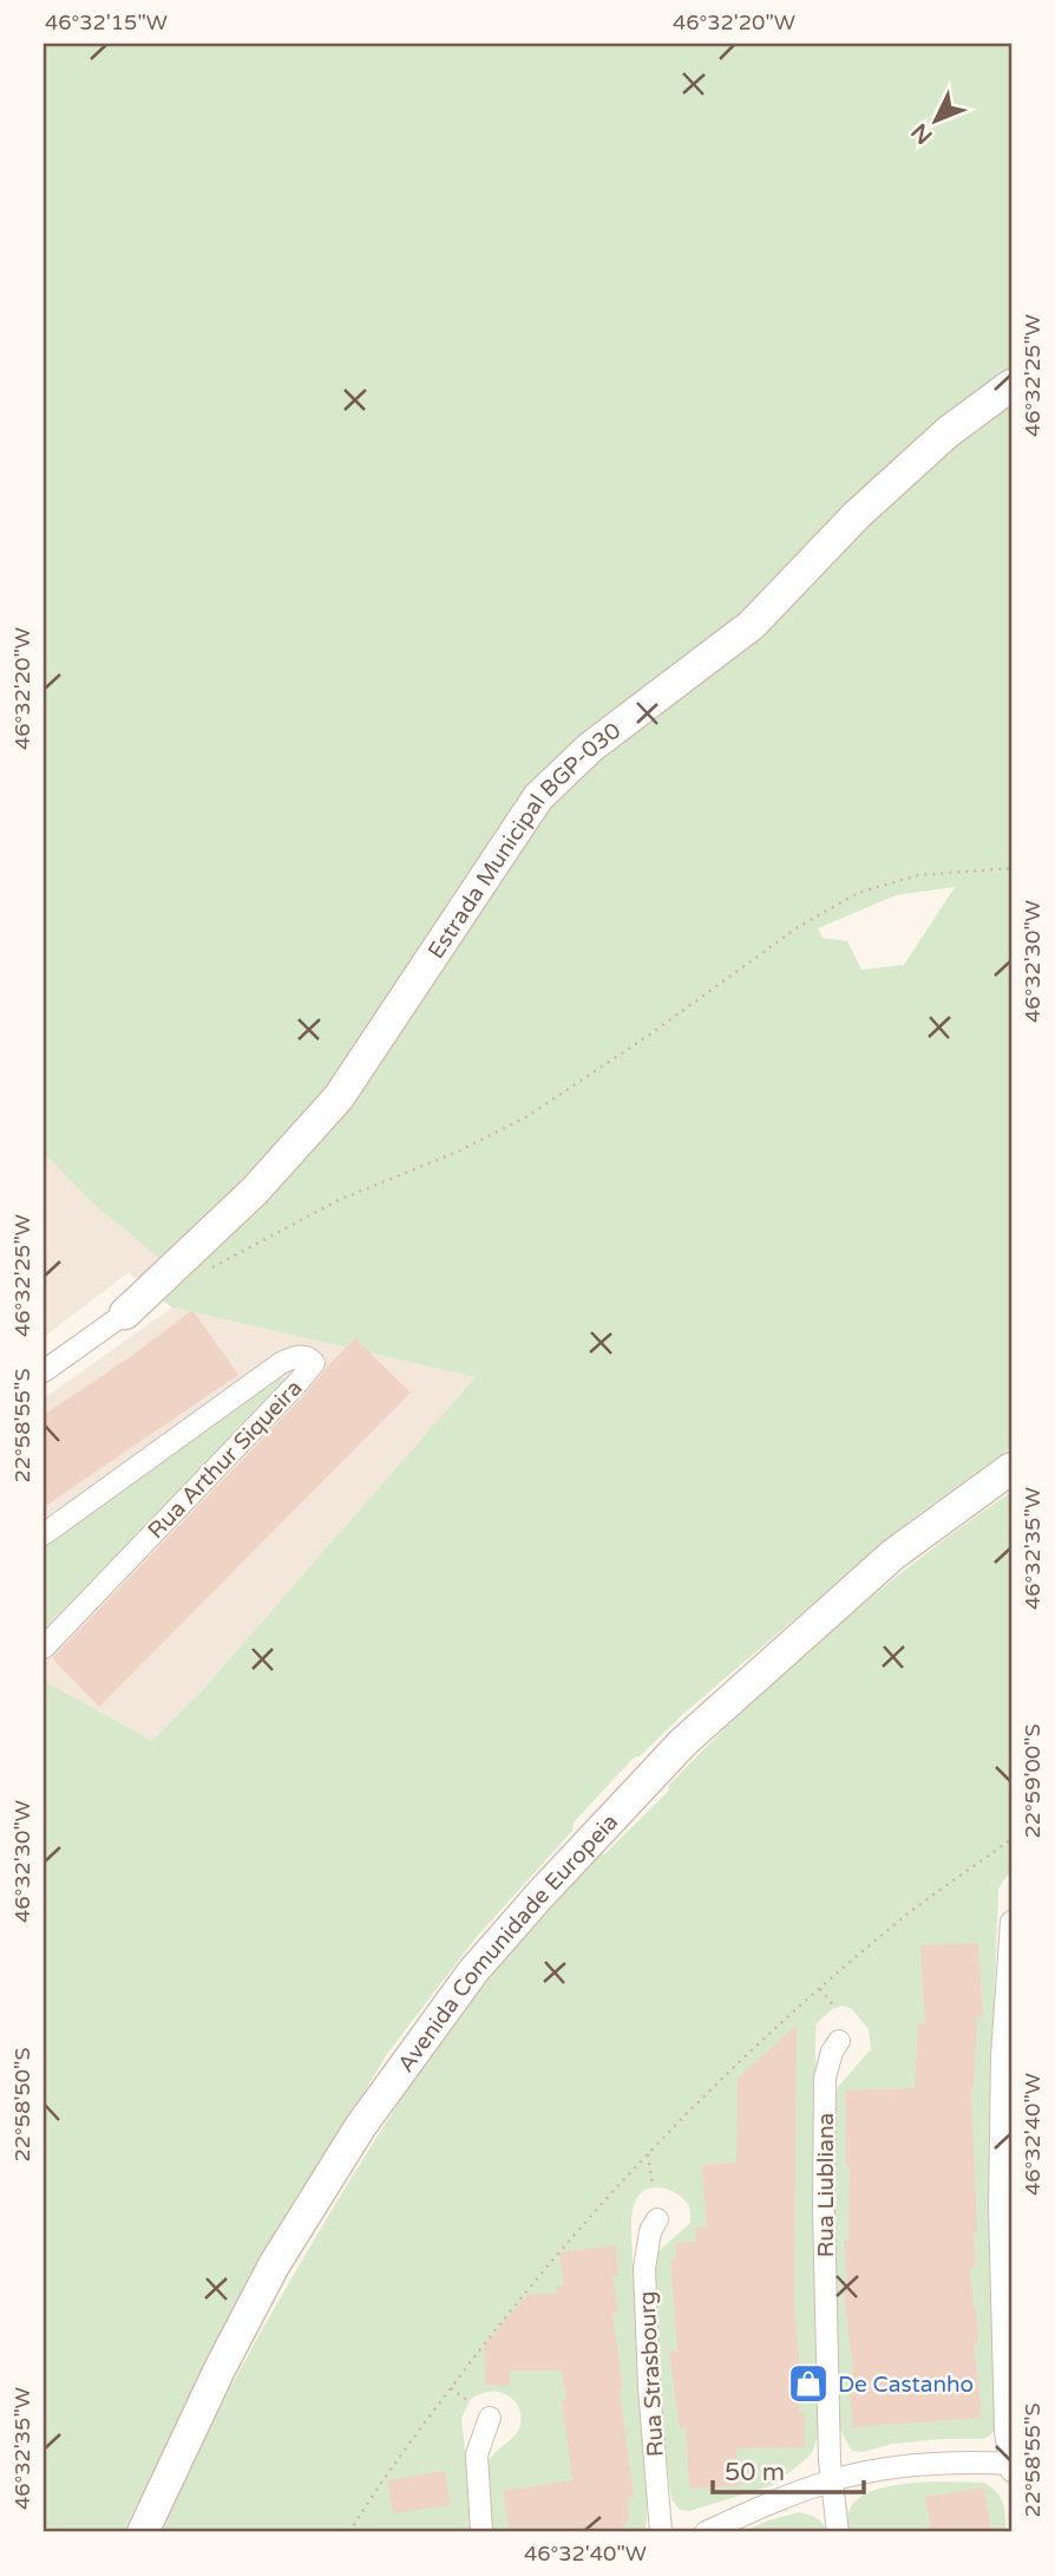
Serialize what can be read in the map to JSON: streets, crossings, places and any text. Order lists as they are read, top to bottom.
{
  "streets": {
    "street": [
      "Estrada Municipal BGP-030",
      "Rua Arthur Siqueira",
      "Avenida Comunidade Europeia",
      "Rua Liubliana",
      "Rua Strasbourg"
    ]
  },
  "places": {
    "shop": ["De Castanho"]
  },
  "scale_bar": "50 m",
  "north": "bottom left",
  "coordinates": [
    "46°32'15\"W",
    "46°32'20\"W",
    "46°32'25\"W",
    "46°32'30\"W",
    "22°58'55\"S",
    "46°32'35\"W",
    "22°59'00\"S",
    "22°58'50\"S",
    "46°32'40\"W"
  ]
}
